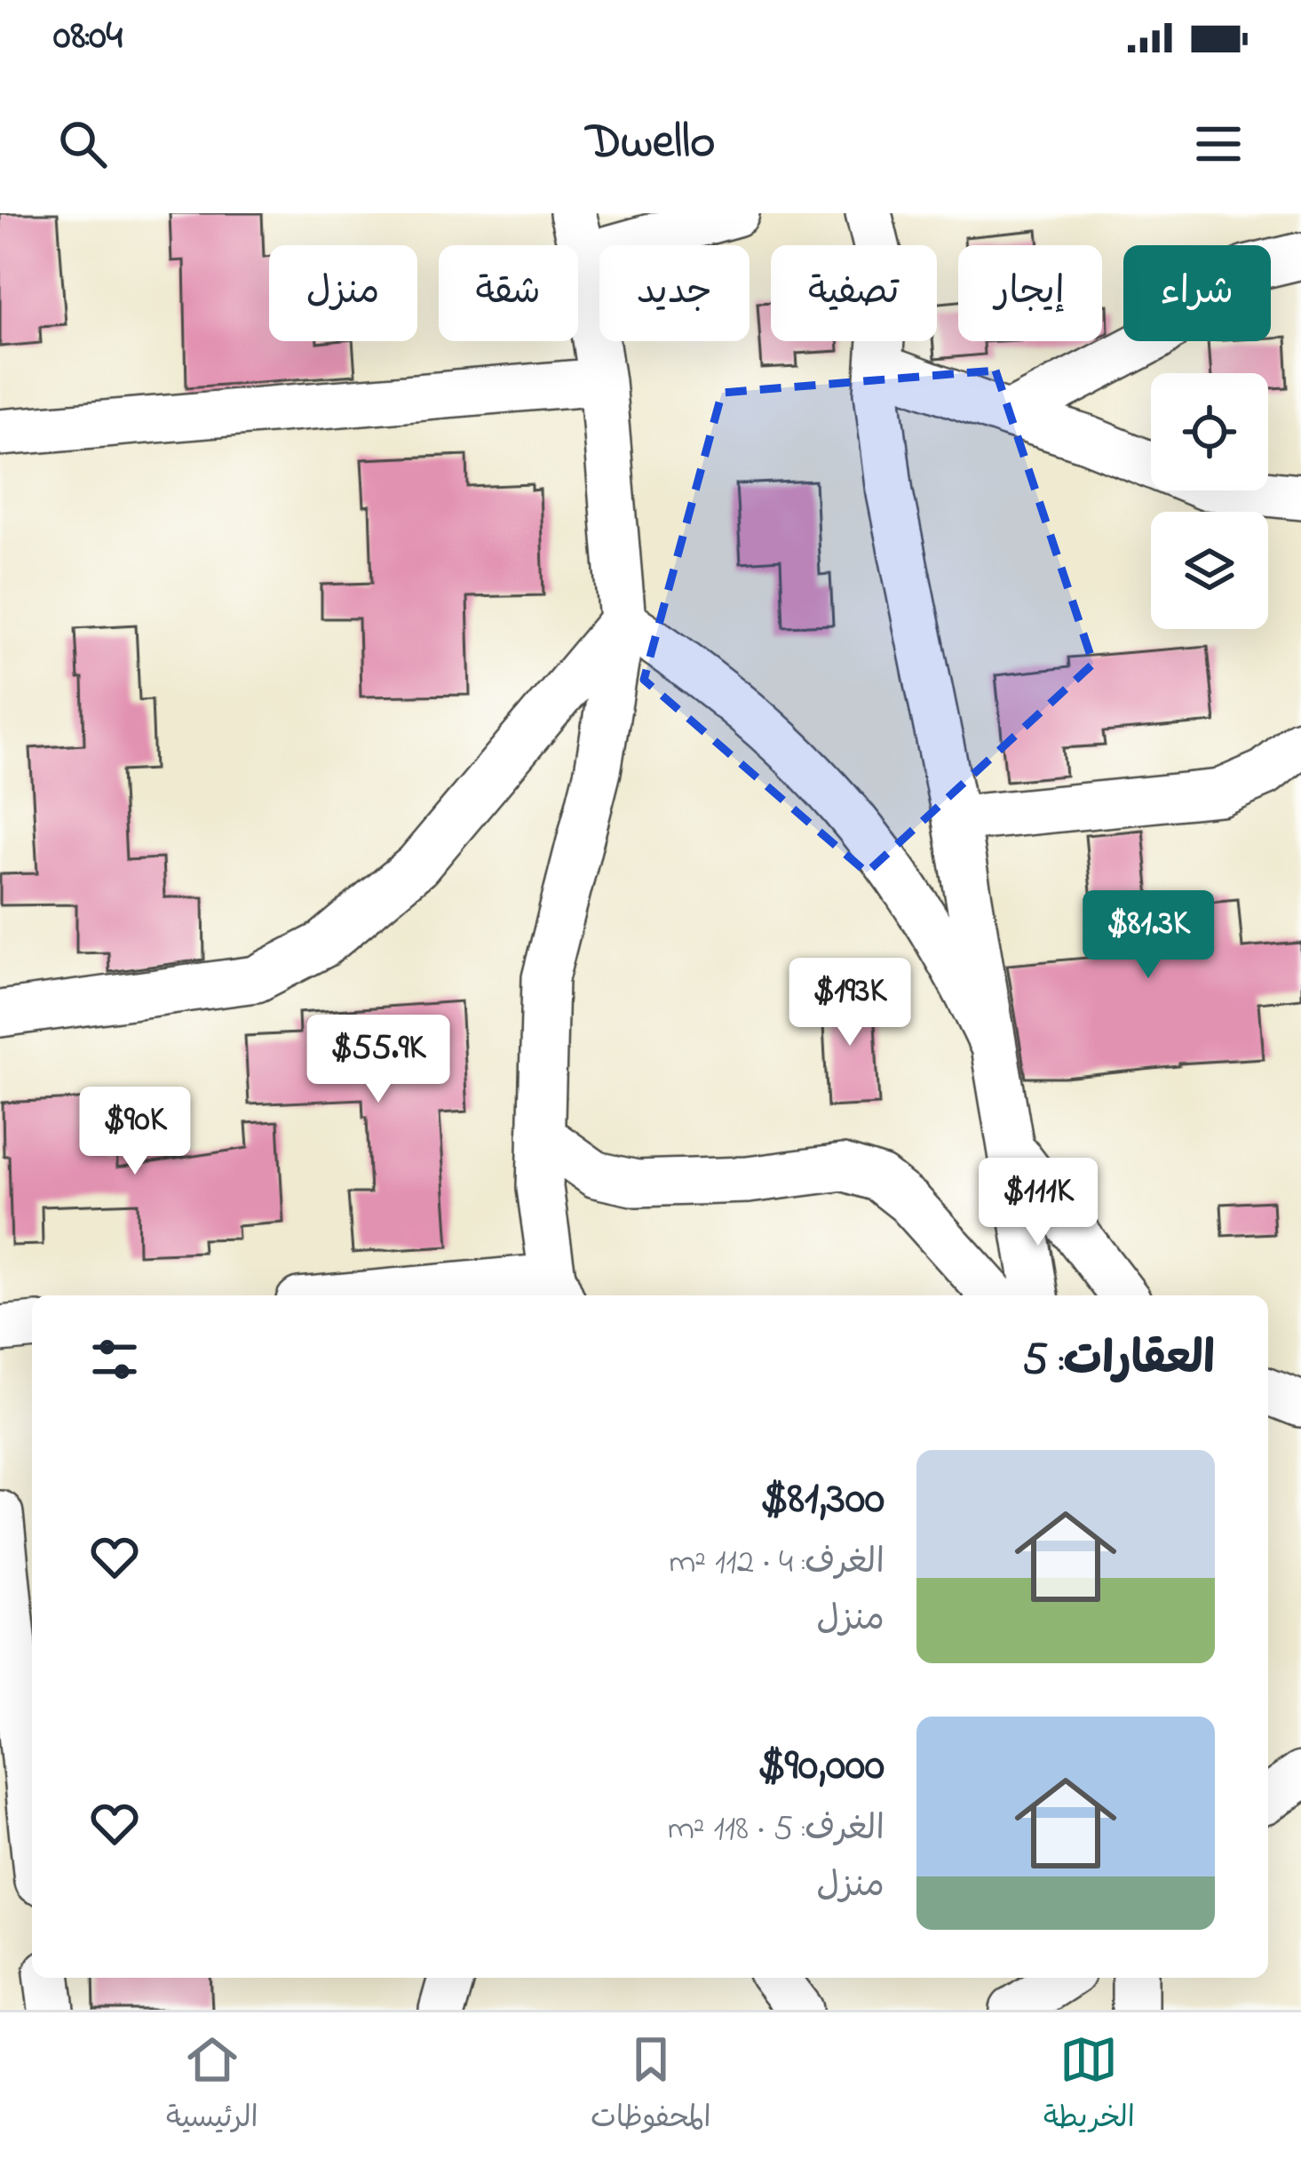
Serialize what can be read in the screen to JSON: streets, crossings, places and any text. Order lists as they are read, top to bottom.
{
  "page": {
    "status": "08:04",
    "header": "Dwello",
    "chip": [
      "شراء",
      "إيجار",
      "تصفية",
      "جديد",
      "شقة",
      "منزل"
    ],
    "price": [
      "$81.3K",
      "$193K",
      "$55.9K",
      "$90K",
      "$111K"
    ],
    "heading": "العقارات: 5",
    "list": [
      {
        "name": "$81,300",
        "note": "الغرف: 4 · 112 m² · منزل"
      },
      {
        "name": "$90,000",
        "note": "الغرف: 5 · 118 m² · منزل"
      }
    ],
    "tabs": ["الخريطة", "المحفوظات", "الرئيسية"]
  }
}
